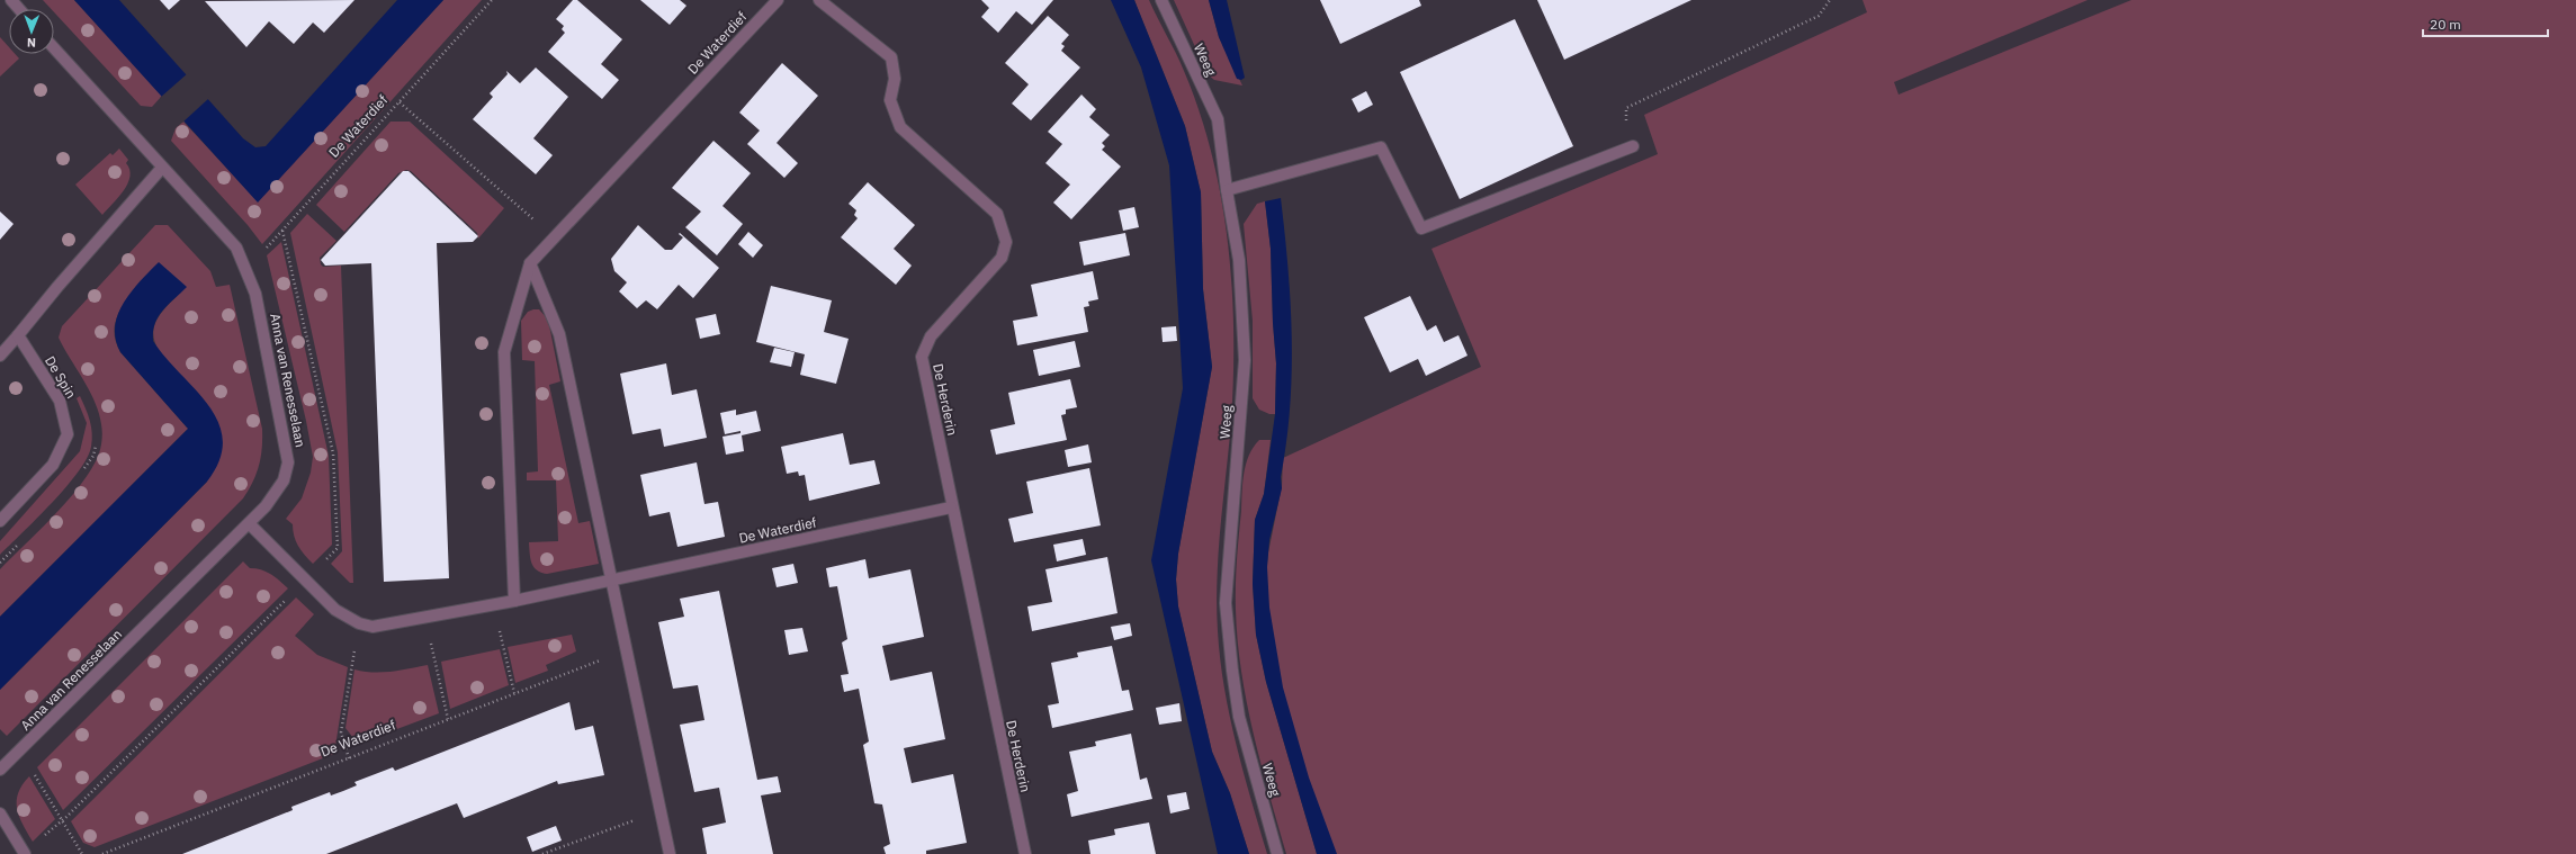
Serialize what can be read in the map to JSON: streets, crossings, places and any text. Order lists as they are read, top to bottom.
{
  "streets": {
    "street": [
      "De Waterdief",
      "Weeg",
      "De Spin",
      "Anna van Renesselaan",
      "De Herderin"
    ]
  },
  "crossings": [
    ["De Waterdief", "Anna van Renesselaan"],
    ["De Waterdief", "De Herderin"]
  ],
  "scale_bar": "20 m",
  "north": "bottom"
}
